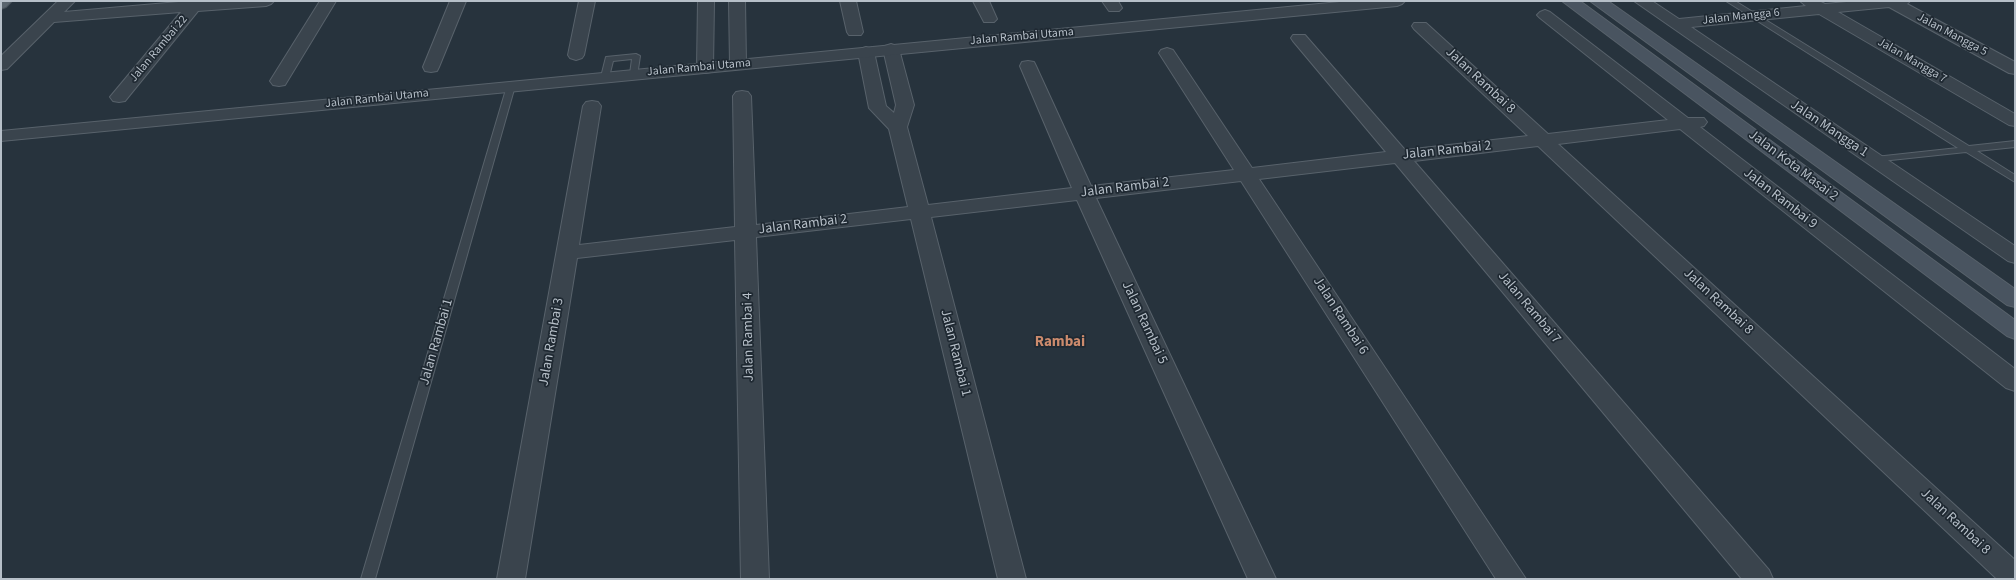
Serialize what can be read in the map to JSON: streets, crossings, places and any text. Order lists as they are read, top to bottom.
{
  "streets": {
    "main road": ["Jalan Kota Masai 2"],
    "street": [
      "Jalan Mangga 6",
      "Jalan Mangga 5",
      "Jalan Rambai Utama",
      "Jalan Rambai 22",
      "Jalan Mangga 7",
      "Jalan Rambai 8",
      "Jalan Mangga 1",
      "Jalan Rambai 2",
      "Jalan Rambai 9",
      "Jalan Rambai 7",
      "Jalan Rambai 6",
      "Jalan Rambai 5",
      "Jalan Rambai 4",
      "Jalan Rambai 1",
      "Jalan Rambai 3"
    ]
  },
  "crossings": [
    ["Jalan Mangga 6", "Jalan Mangga 5"],
    ["Jalan Mangga 6", "Jalan Mangga 7"],
    ["Jalan Mangga 6", "Jalan Mangga 1"],
    ["Jalan Rambai Utama", "Jalan Rambai 1"],
    ["Jalan Rambai 8", "Jalan Rambai 2"],
    ["Jalan Rambai 2", "Jalan Rambai 9"],
    ["Jalan Rambai 2", "Jalan Rambai 7"],
    ["Jalan Rambai 2", "Jalan Rambai 6"],
    ["Jalan Rambai 2", "Jalan Rambai 5"],
    ["Jalan Rambai 2", "Jalan Rambai 4"],
    ["Jalan Rambai 2", "Jalan Rambai 1"],
    ["Jalan Rambai 2", "Jalan Rambai 3"]
  ],
  "districts": ["Rambai"]
}
